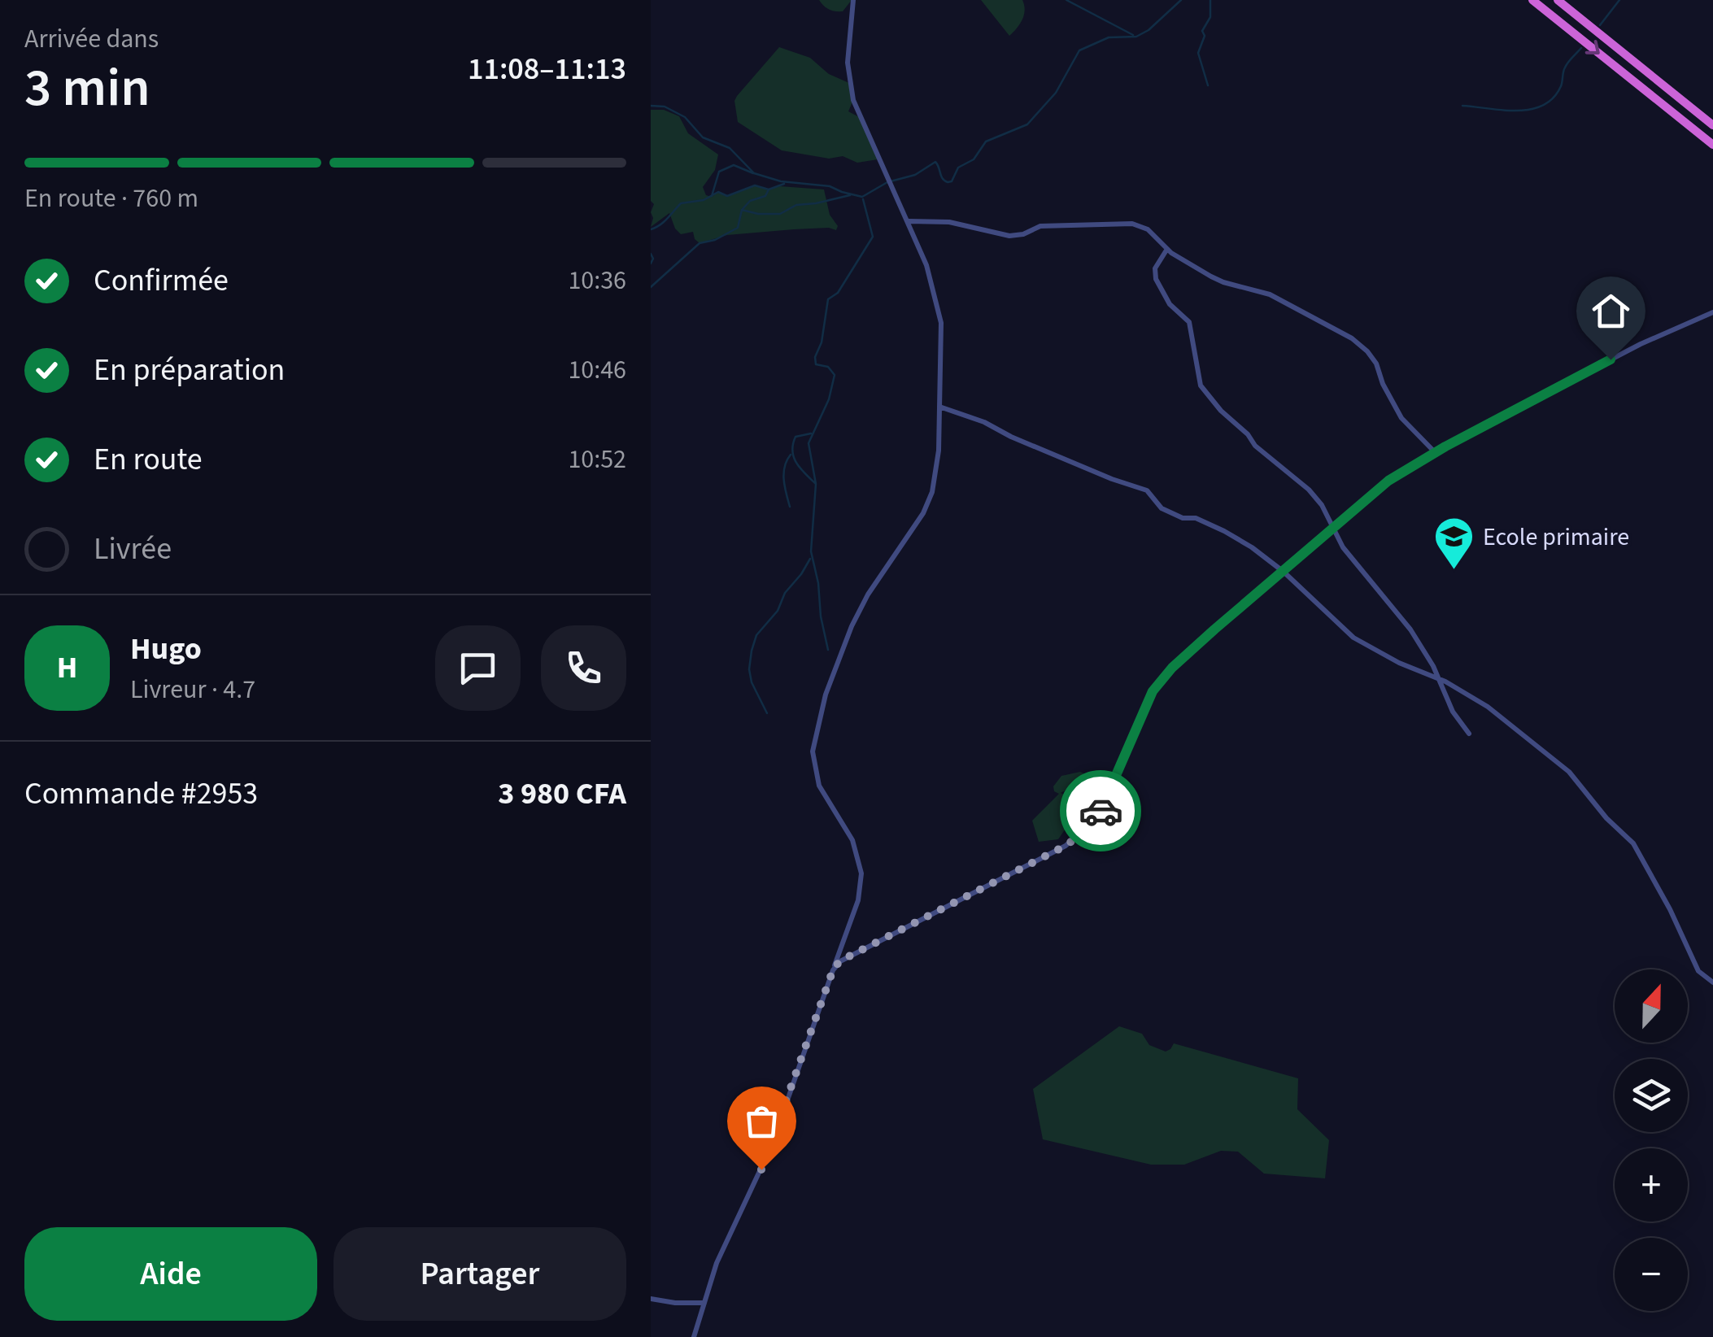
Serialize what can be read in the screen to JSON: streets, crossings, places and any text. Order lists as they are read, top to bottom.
{
  "places": {
    "school or university": ["Ecole primaire"]
  },
  "north": "top",
  "page": {
    "heading": ["3 min", "Arrivée dans", "11:08–11:13"],
    "panel": [
      "Hugo",
      "Livreur · 4.7",
      "Commande #2953",
      "3 980 CFA"
    ],
    "bar": "En route · 760 m",
    "list": [
      ["Confirmée", "10:36"],
      ["En préparation", "10:46"],
      ["En route", "10:52"],
      "Livrée"
    ],
    "round": "H",
    "map_buttons": ["+", "−"],
    "buttons": ["Aide", "Partager"]
  }
}
